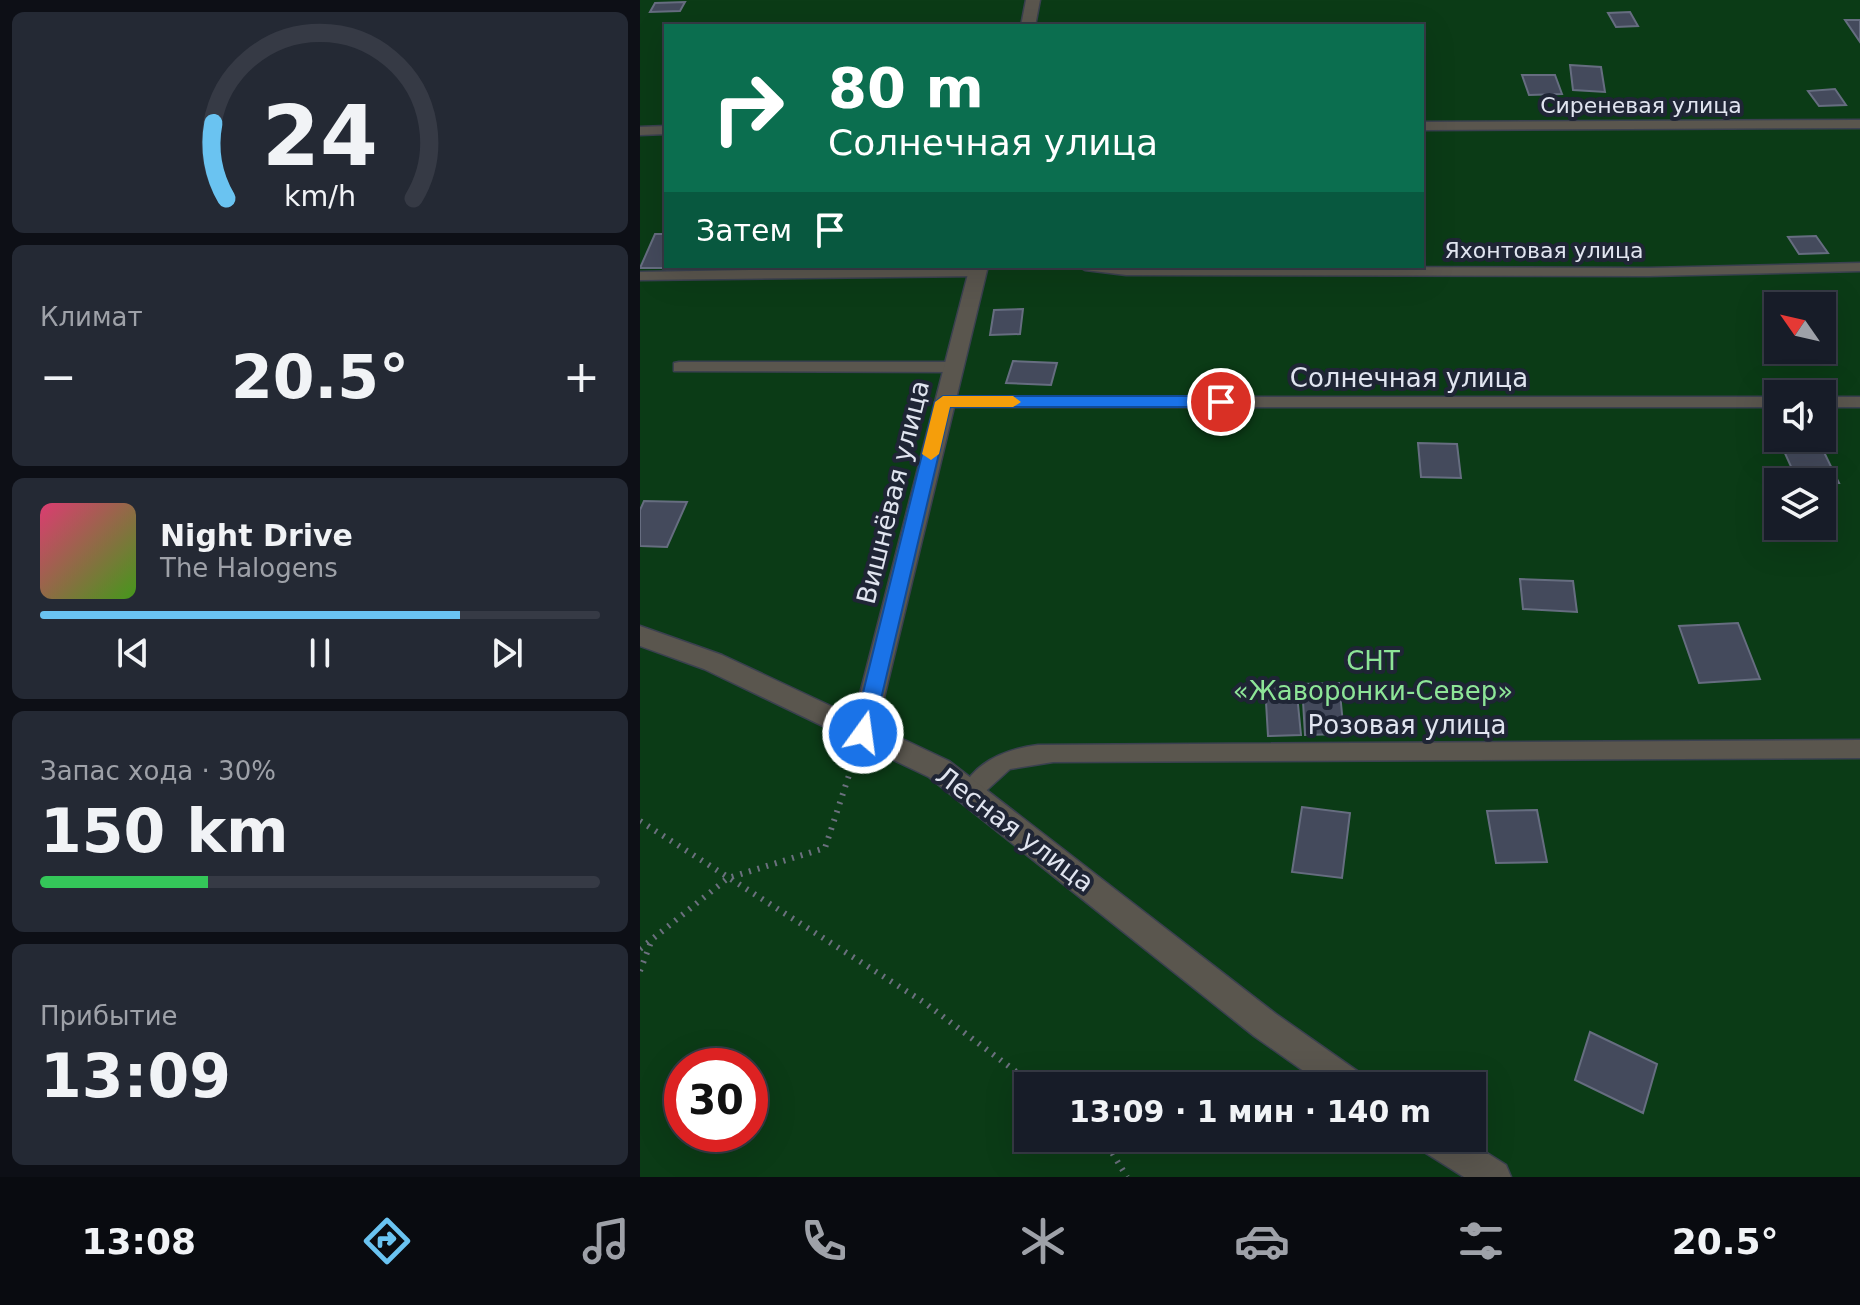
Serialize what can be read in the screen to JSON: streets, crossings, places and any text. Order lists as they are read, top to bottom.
{
  "streets": {
    "street": ["Вишнёвая улица", "Лесная улица"],
    "lane": [
      "Сиреневая улица",
      "Яхонтовая улица",
      "Солнечная улица",
      "Розовая улица"
    ]
  },
  "crossings": [
    ["Солнечная улица", "Вишнёвая улица"],
    ["Вишнёвая улица", "Лесная улица"],
    ["Розовая улица", "Лесная улица"]
  ],
  "parks": ["СНТ «Жаворонки-Север»"],
  "north": "top left",
  "page": {
    "turn": ["80 m", "Солнечная улица"],
    "then": "Затем",
    "tile": [
      "Климат",
      ["Запас хода · 30%", "150 km"],
      ["Прибытие", "13:09"]
    ],
    "heat": ["−", "20.5°", "+"],
    "song": ["Night Drive", "The Halogens"],
    "limit": "30",
    "trip": "13:09 · 1 мин · 140 m",
    "tabs": ["13:08", "20.5°"],
    "gauge": ["24", "km/h"]
  }
}
